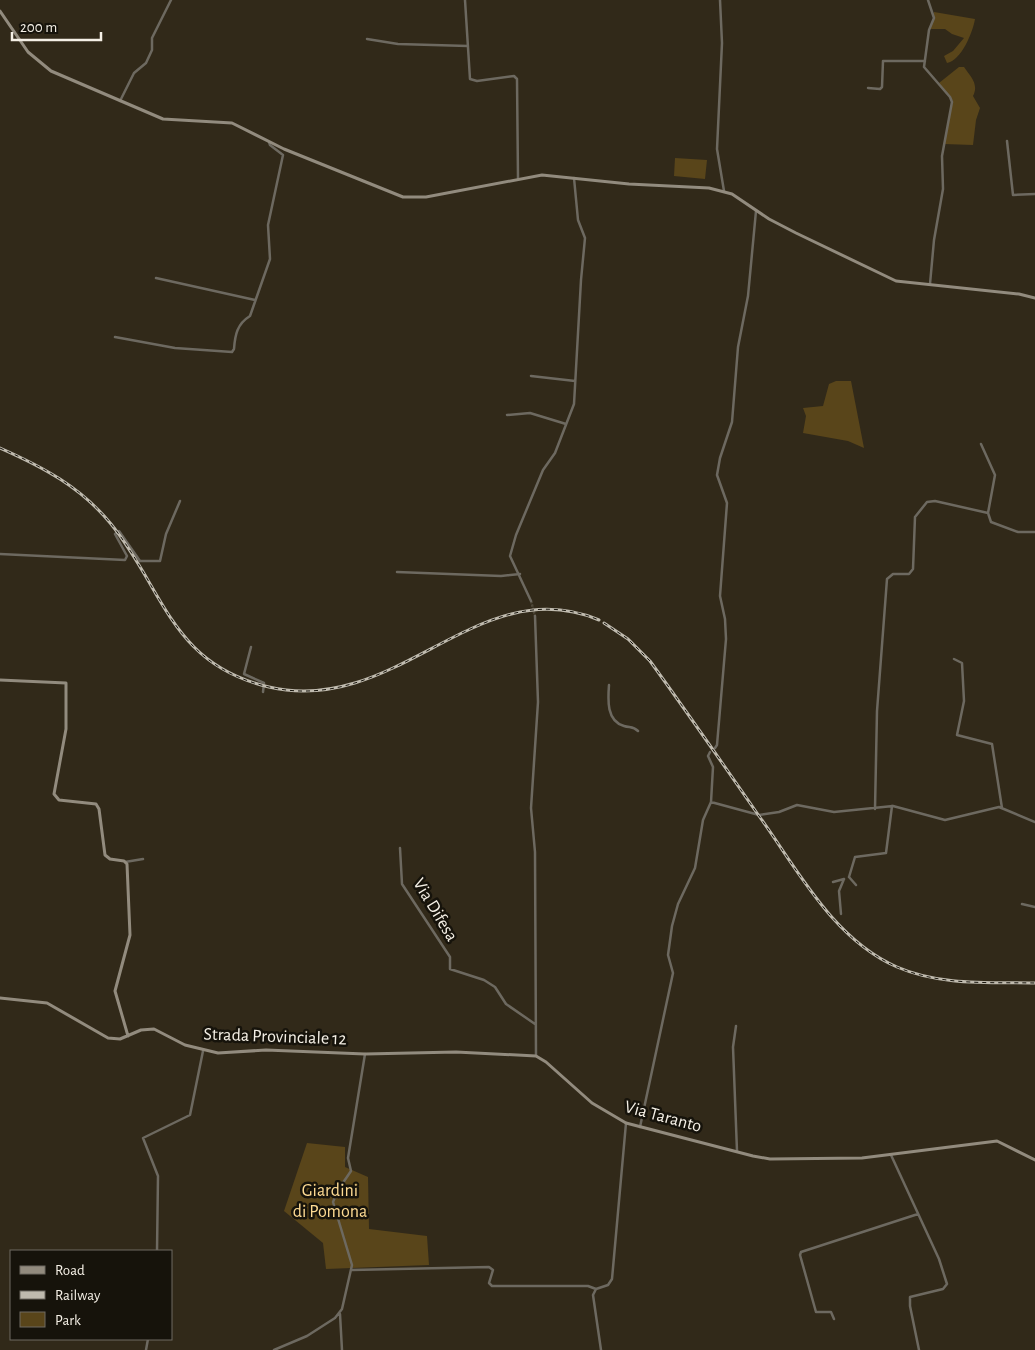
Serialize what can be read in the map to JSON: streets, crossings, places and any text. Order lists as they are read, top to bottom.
{
  "streets": {
    "street": ["Via Difesa", "Strada Provinciale 12", "Via Taranto"]
  },
  "crossings": [
    ["Strada Provinciale 12", "Via Taranto"]
  ],
  "parks": ["Giardini di Pomona"],
  "legend": ["Road", "Railway", "Park"],
  "scale_bar": "200 m"
}
